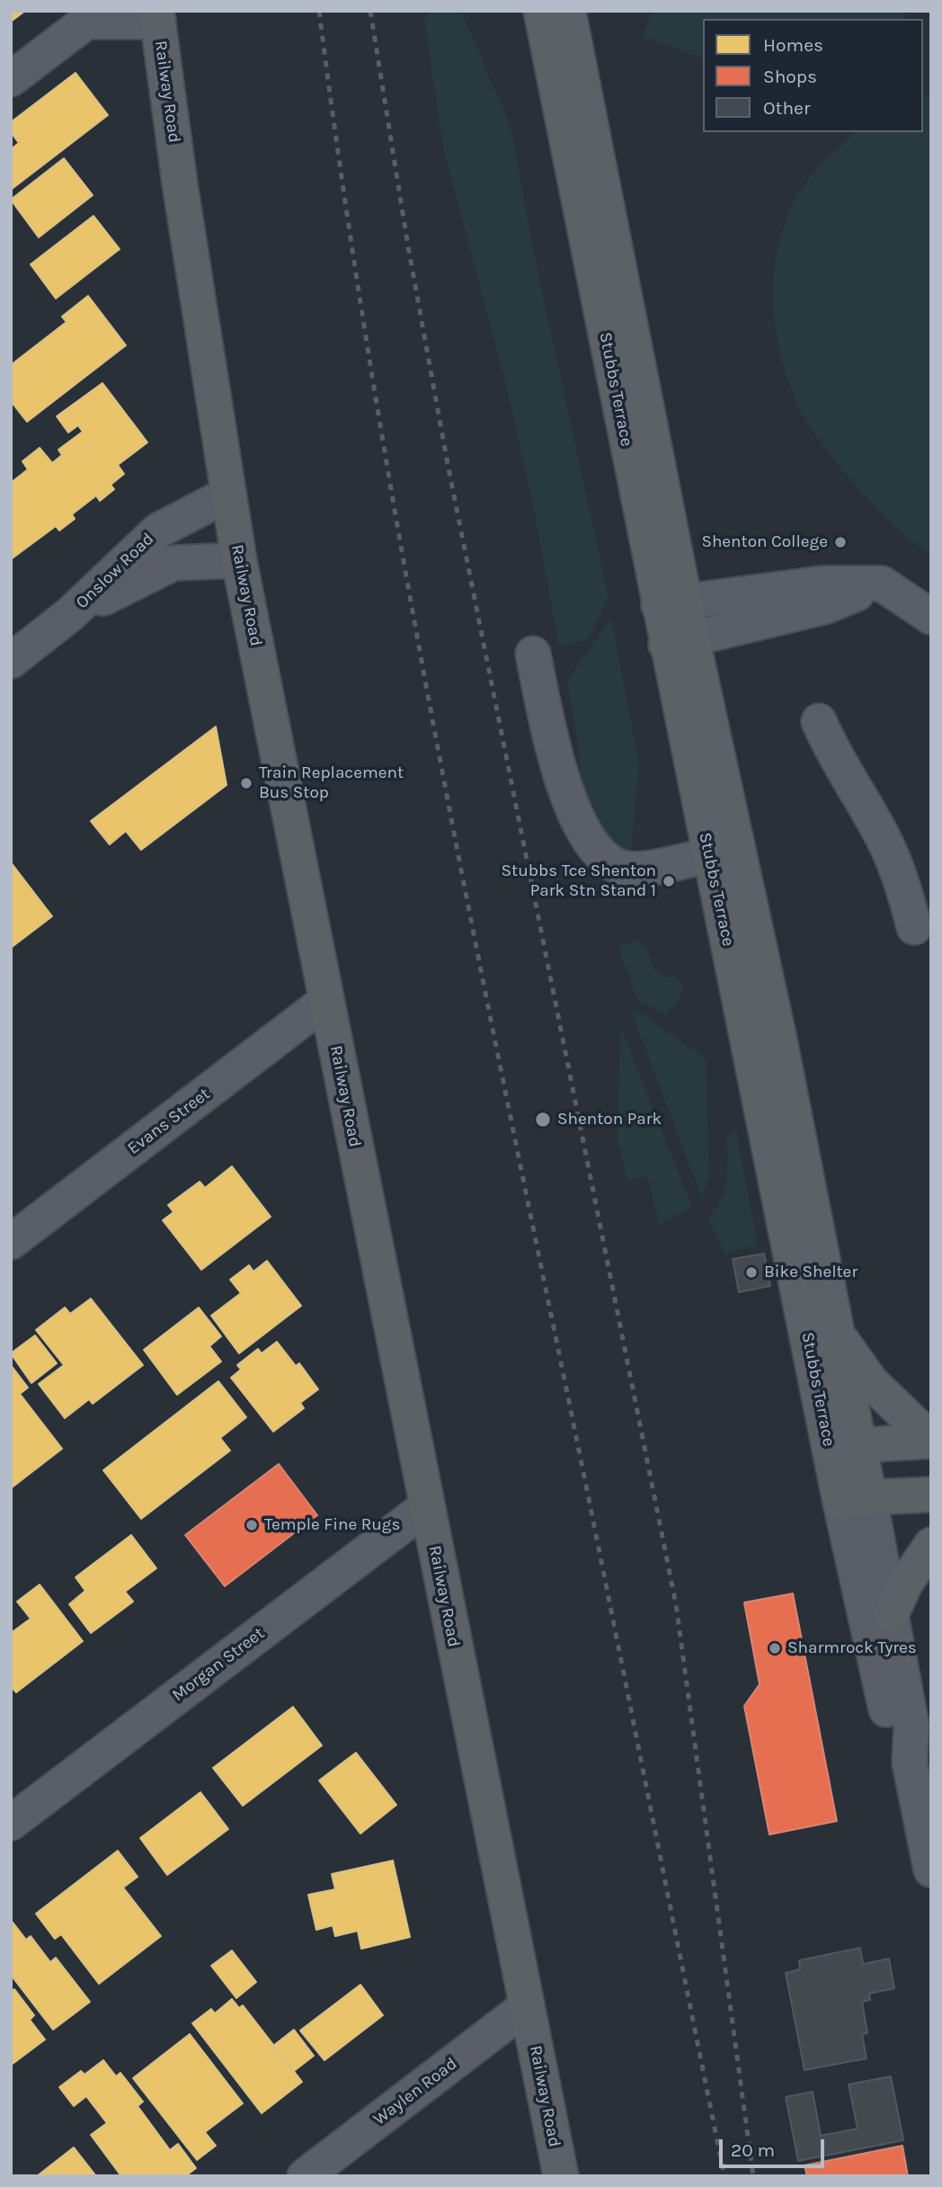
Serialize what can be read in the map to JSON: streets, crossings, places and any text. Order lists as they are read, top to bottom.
{
  "streets": {
    "main road": ["Railway Road", "Stubbs Terrace"],
    "street": [
      "Onslow Road",
      "Evans Street",
      "Morgan Street",
      "Waylen Road"
    ]
  },
  "crossings": [
    ["Railway Road", "Onslow Road"],
    ["Railway Road", "Evans Street"],
    ["Railway Road", "Morgan Street"],
    ["Railway Road", "Waylen Road"]
  ],
  "places": [
    "Shenton College",
    "Train Replacement Bus Stop",
    "Stubbs Tce Shenton Park Stn Stand 1",
    "Shenton Park",
    "Bike Shelter",
    "Temple Fine Rugs",
    "Sharmrock Tyres"
  ],
  "legend": ["Homes", "Shops", "Other"],
  "scale_bar": "20 m"
}
